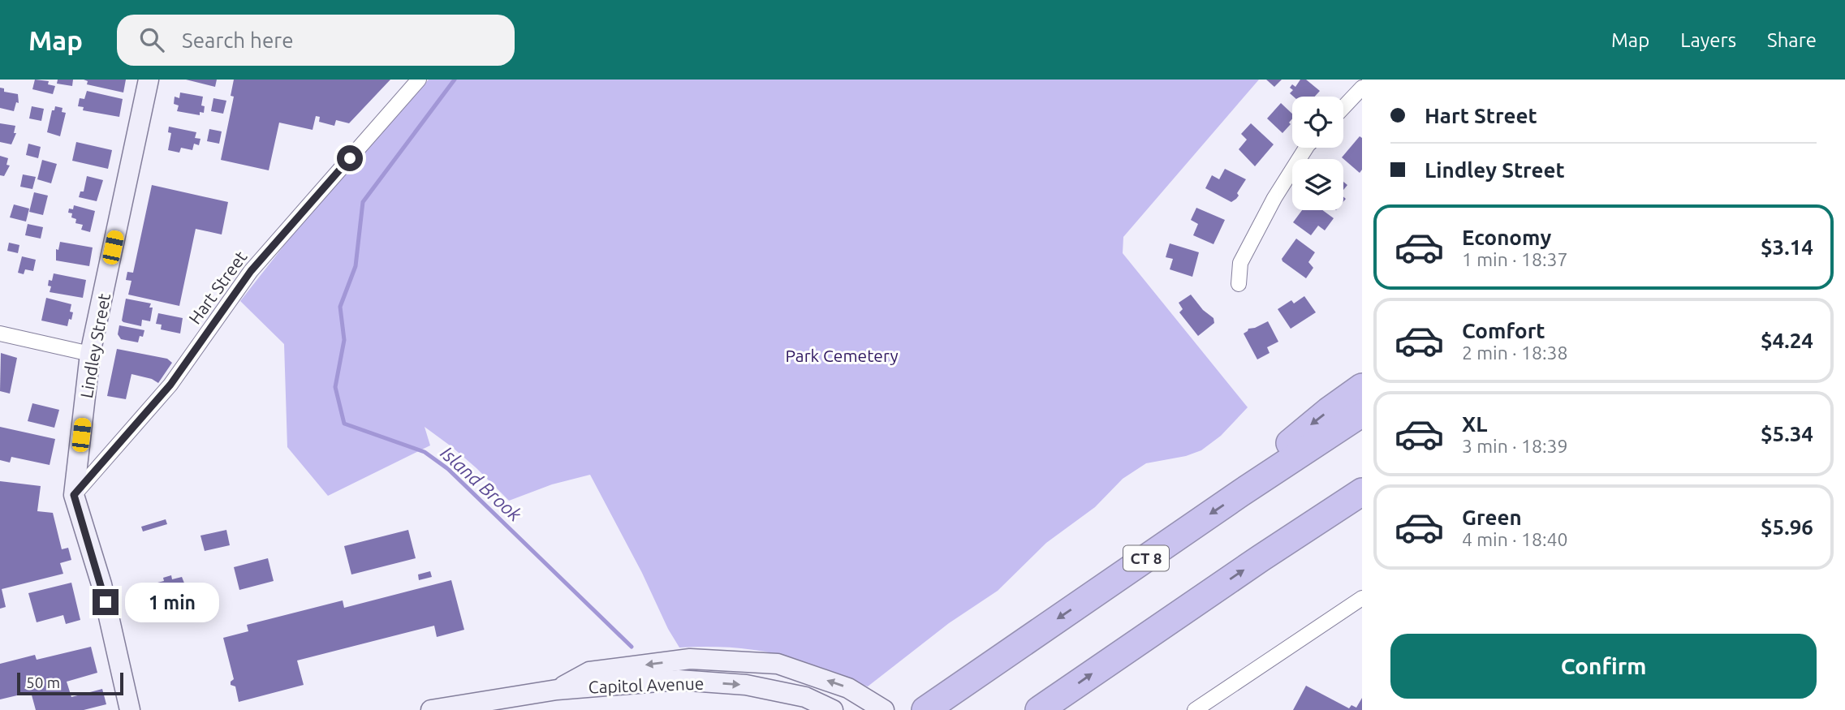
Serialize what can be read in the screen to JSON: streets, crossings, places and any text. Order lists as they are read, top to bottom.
{
  "streets": {
    "highway": ["CT 8"],
    "main road": ["Lindley Street", "Capitol Avenue"],
    "street": ["Hart Street"]
  },
  "crossings": [
    ["Hart Street", "Lindley Street"]
  ],
  "water": ["Island Brook"],
  "parks": ["Park Cemetery"],
  "scale_bar": "50 m",
  "page": {
    "header": "Map",
    "search": "Search here",
    "nav": ["Map", "Layers", "Share"],
    "banner": ["Hart Street", "Lindley Street"],
    "list": [
      {
        "name": "Economy",
        "note": "1 min · 18:37",
        "value": "$3.14"
      },
      {
        "name": "Comfort",
        "note": "2 min · 18:38",
        "value": "$4.24"
      },
      {
        "name": "XL",
        "note": "3 min · 18:39",
        "value": "$5.34"
      },
      {
        "name": "Green",
        "note": "4 min · 18:40",
        "value": "$5.96"
      }
    ],
    "bubble": "1 min",
    "buttons": "Confirm",
    "scale": "50 m"
  }
}
